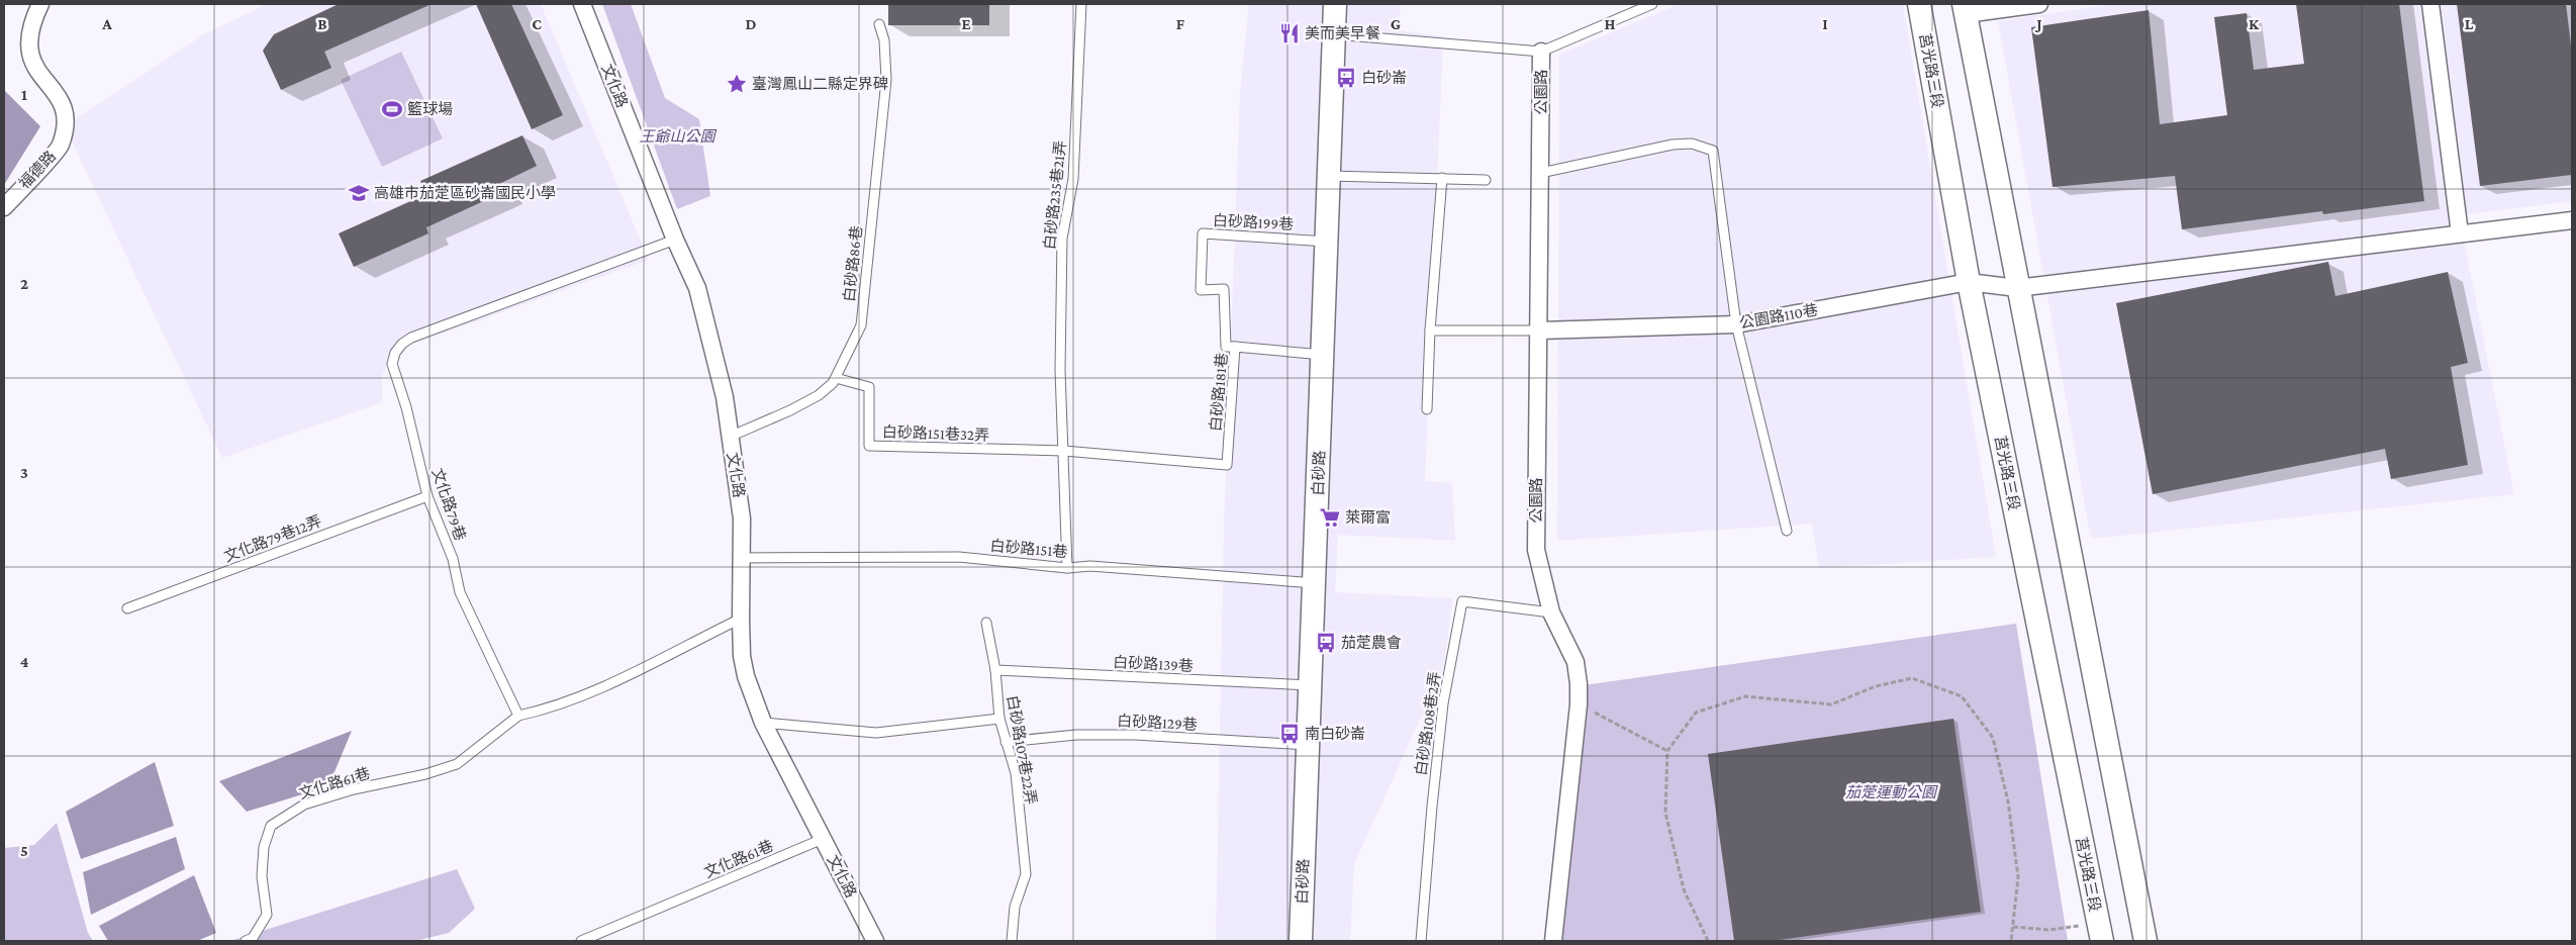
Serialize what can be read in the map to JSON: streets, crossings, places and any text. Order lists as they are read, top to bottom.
{
  "streets": {
    "street": [
      "莒光路三段",
      "文化路",
      "公園路",
      "福德路",
      "公園路110巷",
      "白砂路"
    ],
    "lane": [
      "白砂路235巷21弄",
      "白砂路199巷",
      "白砂路86巷",
      "白砂路181巷",
      "白砂路151巷32弄",
      "文化路79巷",
      "文化路79巷12弄",
      "白砂路151巷",
      "白砂路139巷",
      "白砂路129巷",
      "白砂路108巷2弄",
      "白砂路107巷22弄",
      "文化路61巷"
    ]
  },
  "crossings": [
    ["莒光路三段", "公園路110巷"],
    ["文化路", "白砂路86巷"],
    ["文化路", "文化路79巷"],
    ["文化路", "白砂路151巷"],
    ["文化路", "文化路61巷"],
    ["公園路", "公園路110巷"],
    ["公園路", "白砂路108巷2弄"],
    ["白砂路235巷21弄", "白砂路151巷32弄"],
    ["白砂路199巷", "白砂路181巷"],
    ["白砂路199巷", "白砂路"],
    ["白砂路86巷", "白砂路151巷32弄"],
    ["白砂路181巷", "白砂路151巷32弄"],
    ["白砂路181巷", "白砂路"],
    ["白砂路", "白砂路151巷"],
    ["白砂路", "白砂路139巷"],
    ["白砂路", "白砂路129巷"],
    ["文化路79巷", "文化路79巷12弄"],
    ["文化路79巷", "文化路61巷"],
    ["白砂路139巷", "白砂路107巷22弄"],
    ["白砂路129巷", "白砂路107巷22弄"]
  ],
  "parks": ["王爺山公園", "茄萣運動公園"],
  "places": {
    "restaurant": ["美而美早餐"],
    "bus stop": ["白砂崙", "茄萣農會", "南白砂崙"],
    "place": ["臺灣鳳山二縣定界碑"],
    "sports": ["籃球場"],
    "school or university": ["高雄市茄萣區砂崙國民小學"],
    "supermarket": ["萊爾富"]
  },
  "grid": {
    "columns": [
      "A",
      "B",
      "C",
      "D",
      "E",
      "F",
      "G",
      "H",
      "I",
      "J",
      "K",
      "L"
    ],
    "rows": [
      "1",
      "2",
      "3",
      "4",
      "5"
    ]
  }
}
